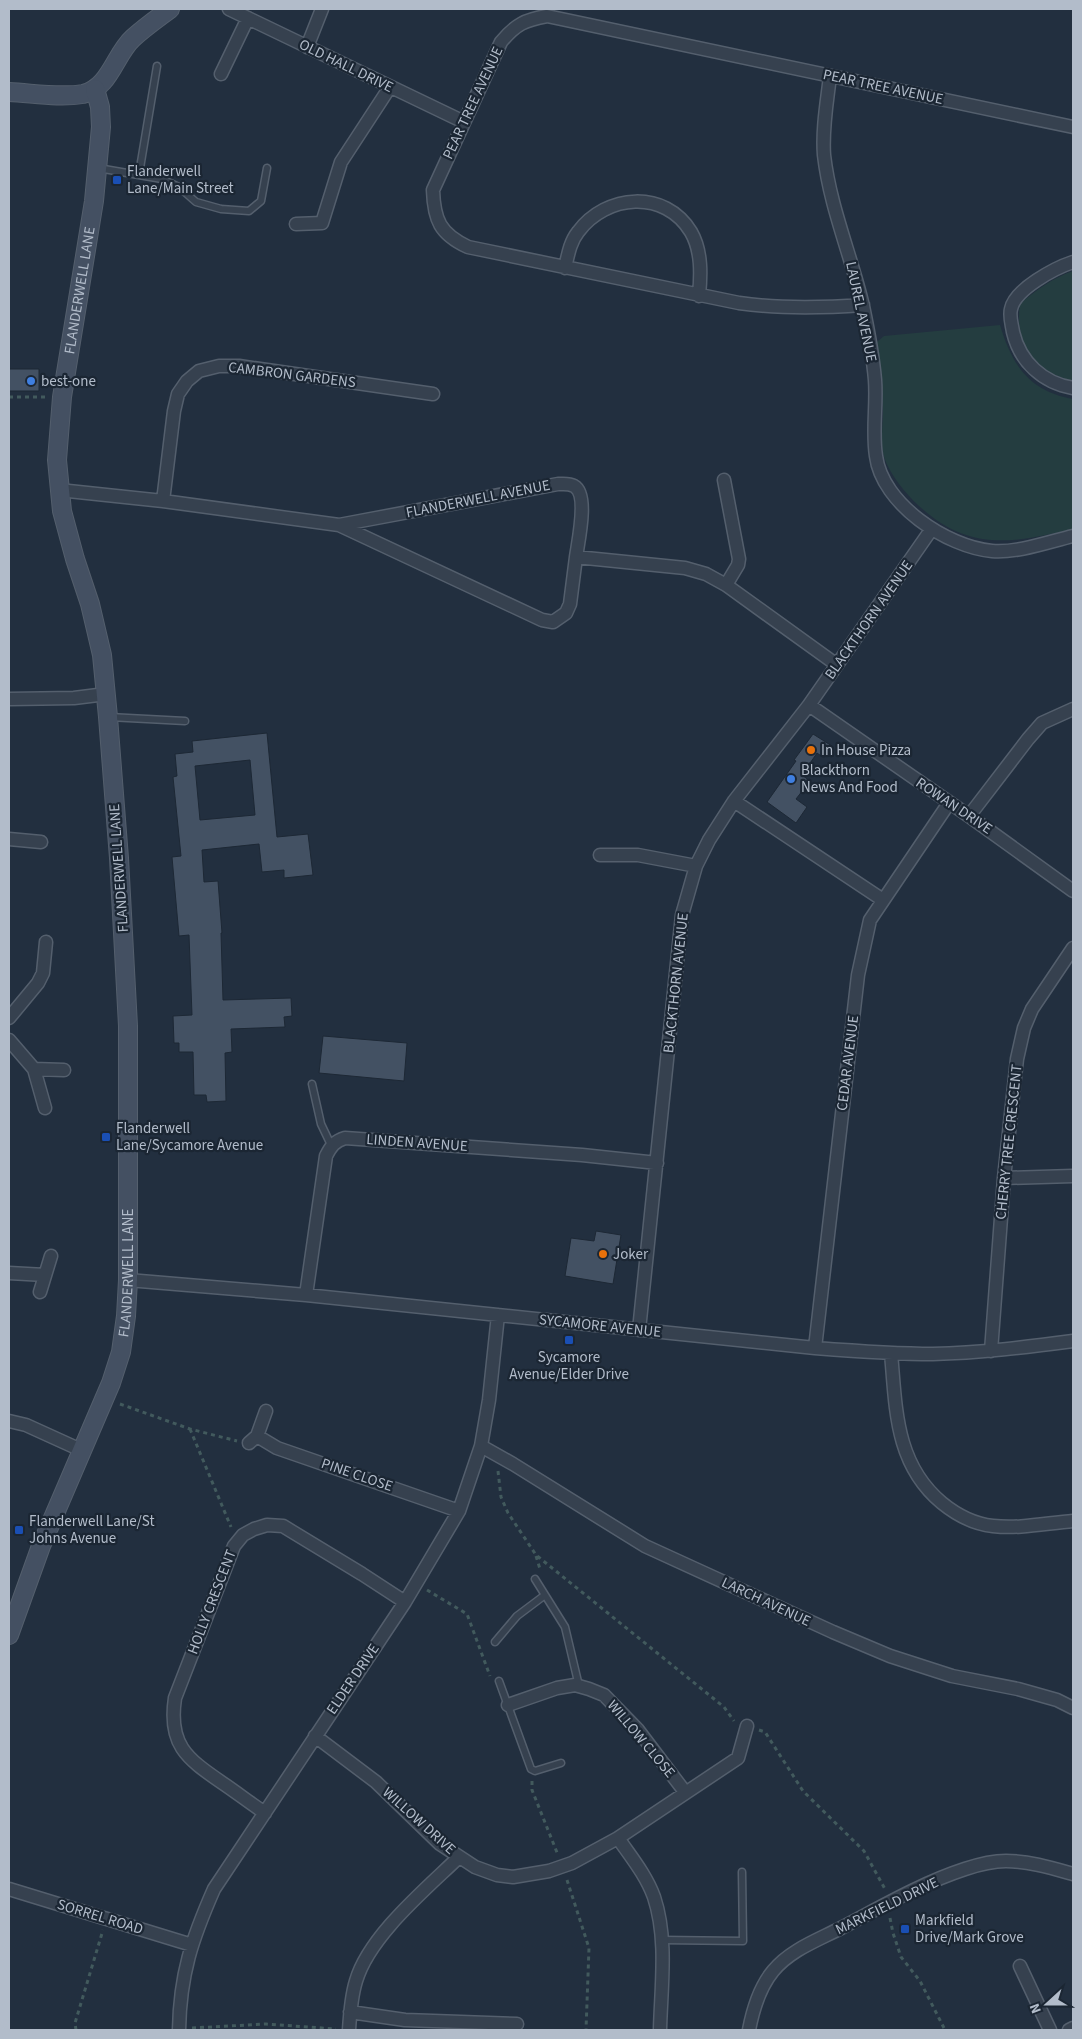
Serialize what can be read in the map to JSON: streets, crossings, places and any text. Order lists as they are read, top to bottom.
{
  "streets": {
    "street": [
      "OLD HALL DRIVE",
      "PEAR TREE AVENUE",
      "FLANDERWELL LANE",
      "LAUREL AVENUE",
      "CAMBRON GARDENS",
      "FLANDERWELL AVENUE",
      "BLACKTHORN AVENUE",
      "ROWAN DRIVE",
      "CEDAR AVENUE",
      "CHERRY TREE CRESCENT",
      "LINDEN AVENUE",
      "SYCAMORE AVENUE",
      "PINE CLOSE",
      "HOLLY CRESCENT",
      "LARCH AVENUE",
      "ELDER DRIVE",
      "WILLOW CLOSE",
      "WILLOW DRIVE",
      "MARKFIELD DRIVE",
      "SORREL ROAD"
    ]
  },
  "crossings": [
    ["OLD HALL DRIVE", "PEAR TREE AVENUE"],
    ["PEAR TREE AVENUE", "LAUREL AVENUE"],
    ["FLANDERWELL LANE", "FLANDERWELL AVENUE"],
    ["FLANDERWELL LANE", "SYCAMORE AVENUE"],
    ["LAUREL AVENUE", "BLACKTHORN AVENUE"],
    ["CAMBRON GARDENS", "FLANDERWELL AVENUE"],
    ["BLACKTHORN AVENUE", "ROWAN DRIVE"],
    ["BLACKTHORN AVENUE", "LINDEN AVENUE"],
    ["BLACKTHORN AVENUE", "SYCAMORE AVENUE"],
    ["ROWAN DRIVE", "CEDAR AVENUE"],
    ["CEDAR AVENUE", "SYCAMORE AVENUE"],
    ["CHERRY TREE CRESCENT", "SYCAMORE AVENUE"],
    ["SYCAMORE AVENUE", "ELDER DRIVE"],
    ["PINE CLOSE", "ELDER DRIVE"],
    ["HOLLY CRESCENT", "ELDER DRIVE"],
    ["LARCH AVENUE", "ELDER DRIVE"],
    ["ELDER DRIVE", "WILLOW DRIVE"],
    ["ELDER DRIVE", "SORREL ROAD"],
    ["WILLOW CLOSE", "WILLOW DRIVE"]
  ],
  "places": {
    "transit": [
      "Flanderwell Lane/Main Street",
      "Flanderwell Lane/Sycamore Avenue",
      "Sycamore Avenue/Elder Drive",
      "Flanderwell Lane/St Johns Avenue",
      "Markfield Drive/Mark Grove"
    ],
    "other": [
      "best-one",
      "In House Pizza",
      "Blackthorn News And Food",
      "Joker"
    ]
  },
  "north": "left"
}
